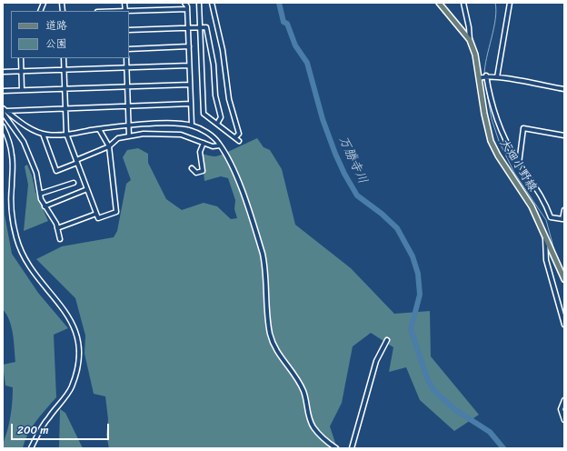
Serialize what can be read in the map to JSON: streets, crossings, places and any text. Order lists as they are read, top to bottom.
{
  "streets": {
    "main road": ["大畑小野線"]
  },
  "water": ["万勝寺川"],
  "legend": ["道路", "公園"],
  "scale_bar": "200 m"
}
